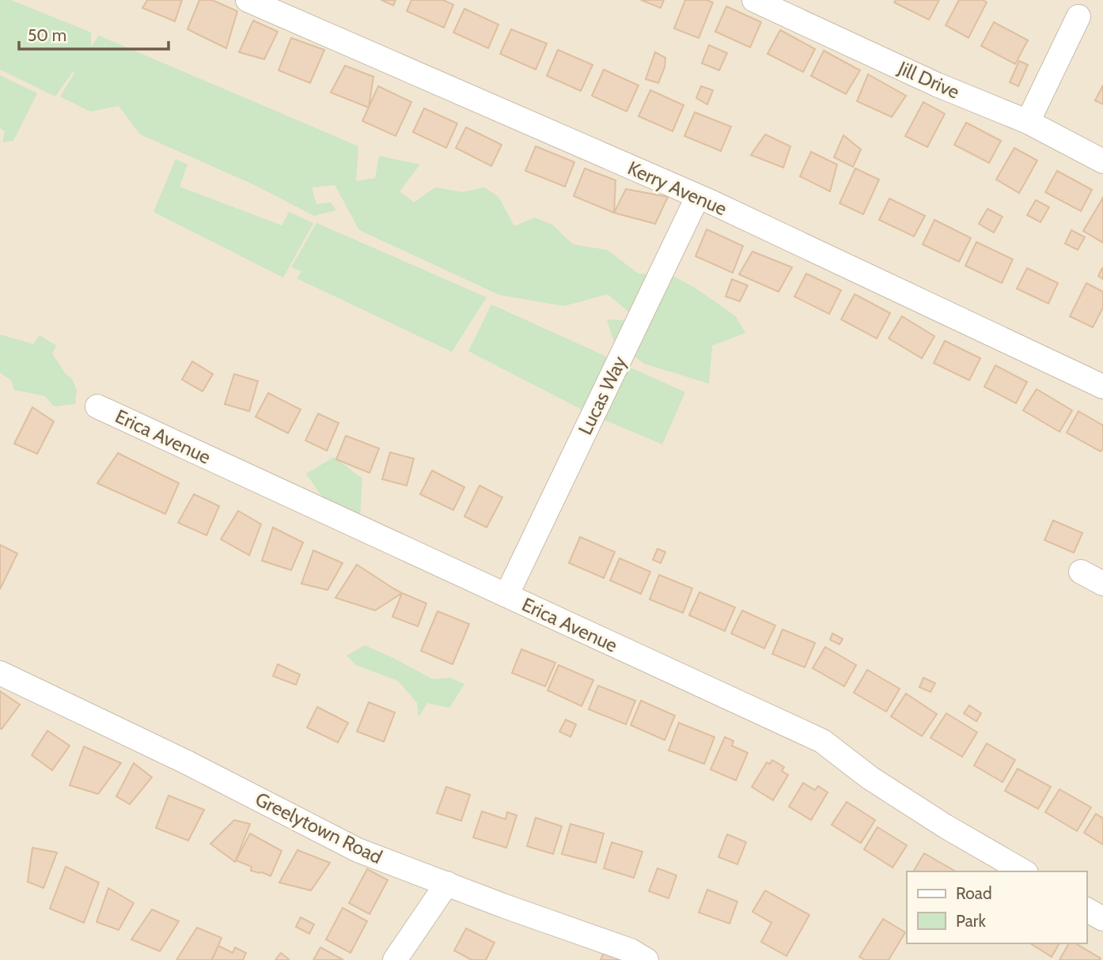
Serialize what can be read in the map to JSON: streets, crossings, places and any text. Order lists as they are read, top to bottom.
{
  "streets": {
    "street": [
      "Jill Drive",
      "Kerry Avenue",
      "Lucas Way",
      "Erica Avenue",
      "Greelytown Road"
    ]
  },
  "crossings": [
    ["Kerry Avenue", "Lucas Way"],
    ["Lucas Way", "Erica Avenue"]
  ],
  "legend": ["Road", "Park"],
  "scale_bar": "50 m"
}
